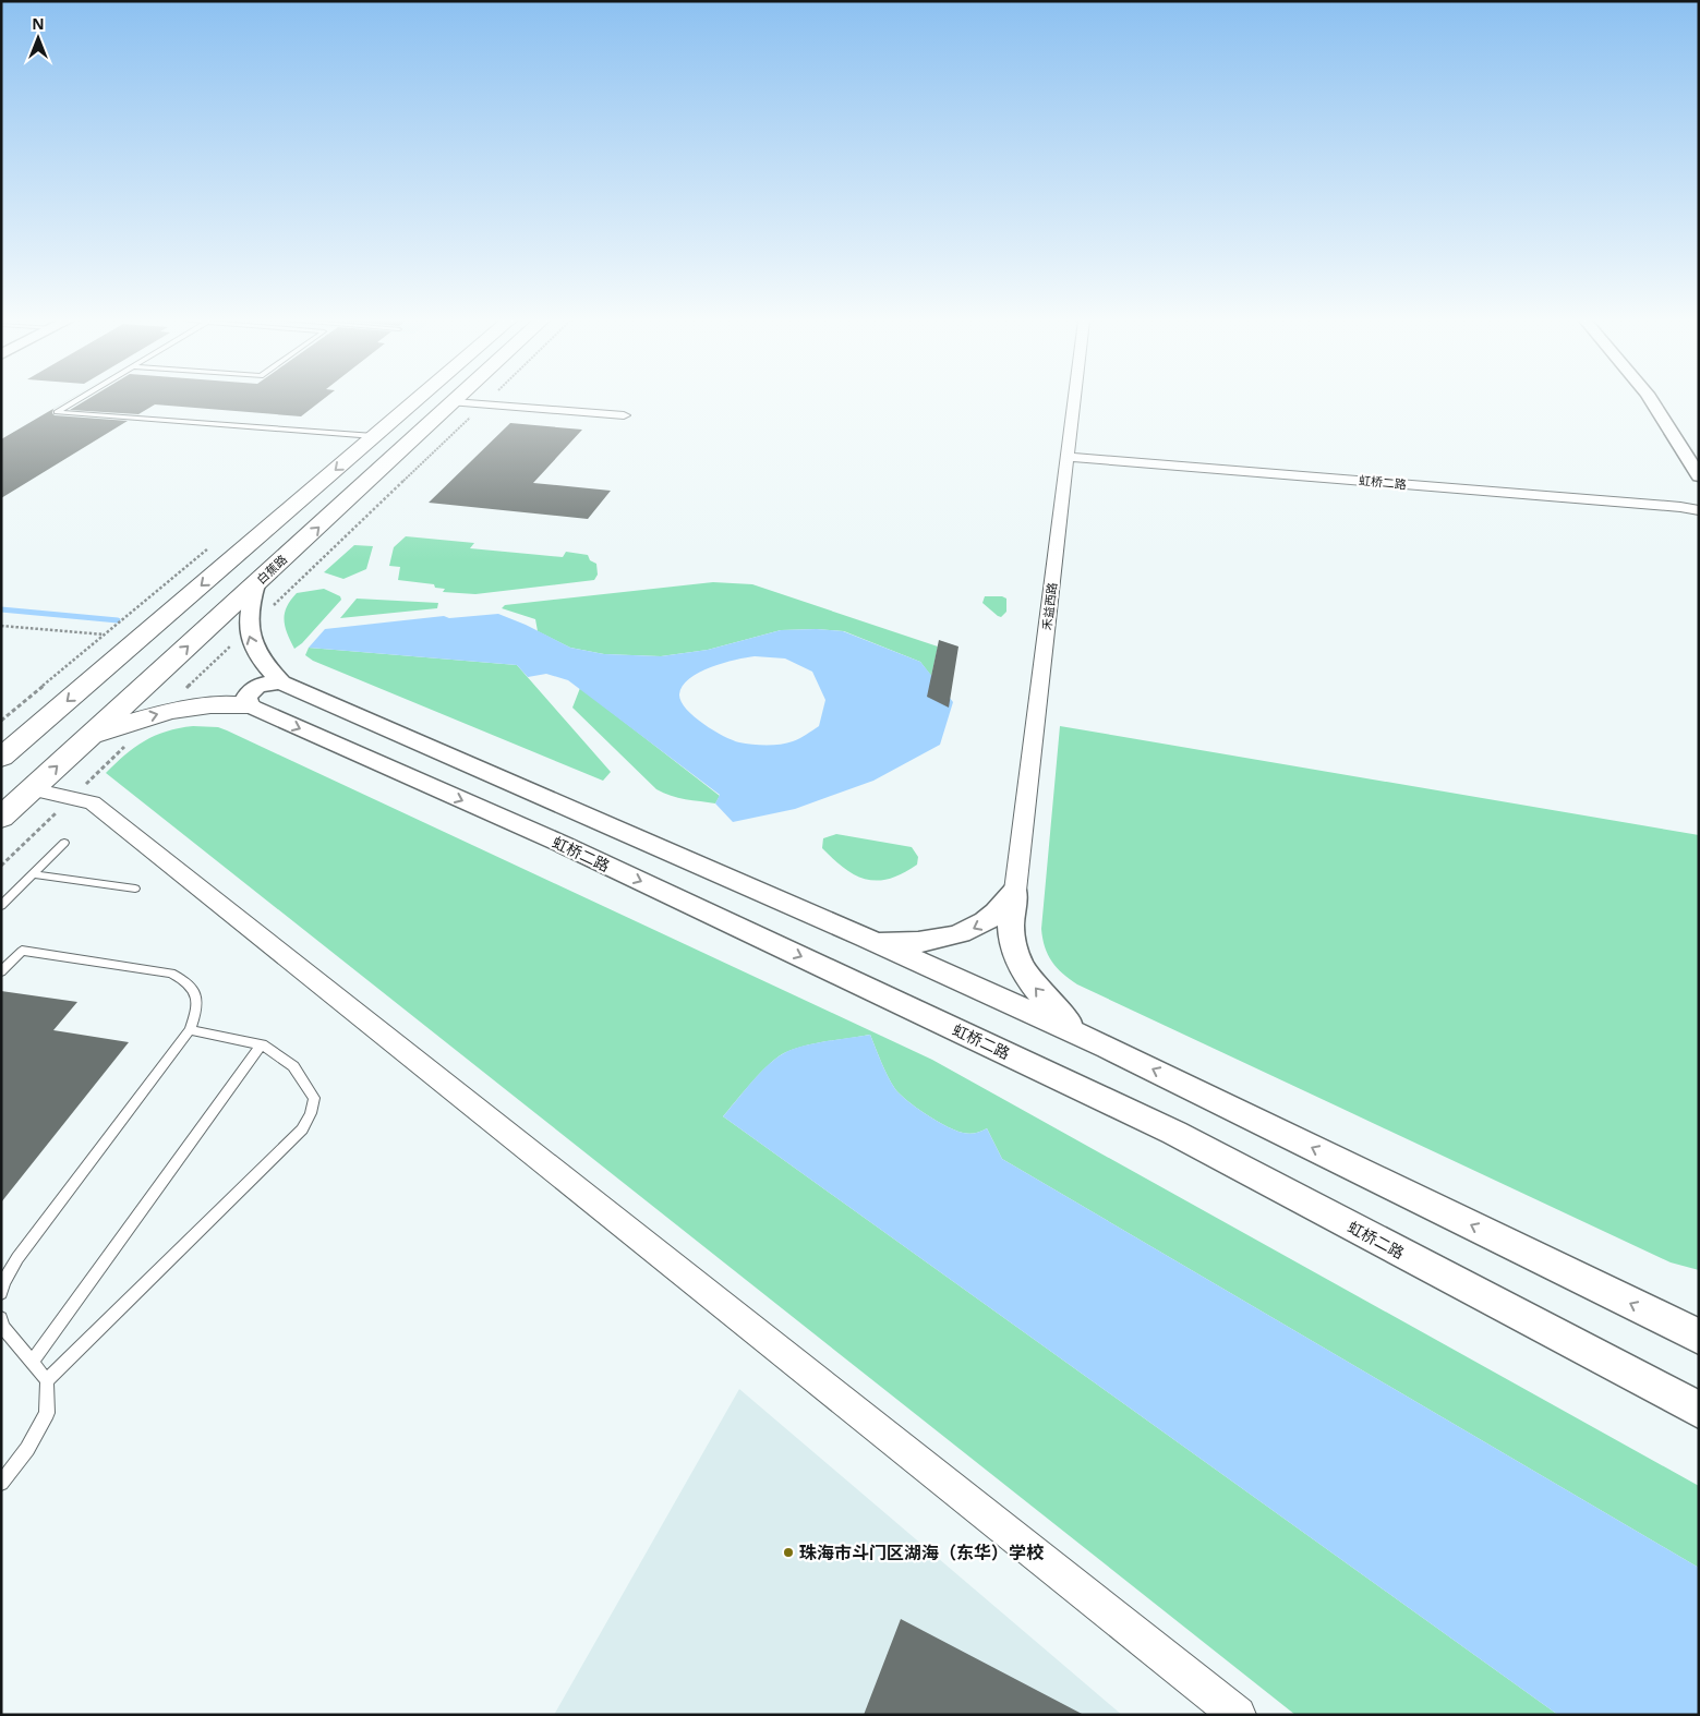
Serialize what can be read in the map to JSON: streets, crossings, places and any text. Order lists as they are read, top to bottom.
{
  "streets": {
    "main road": ["白蕉路"],
    "street": ["虹桥二路", "禾益西路"]
  },
  "crossings": [
    ["虹桥二路", "禾益西路"]
  ],
  "places": ["珠海市斗门区湖海（东华）学校"],
  "north": "top"
}
